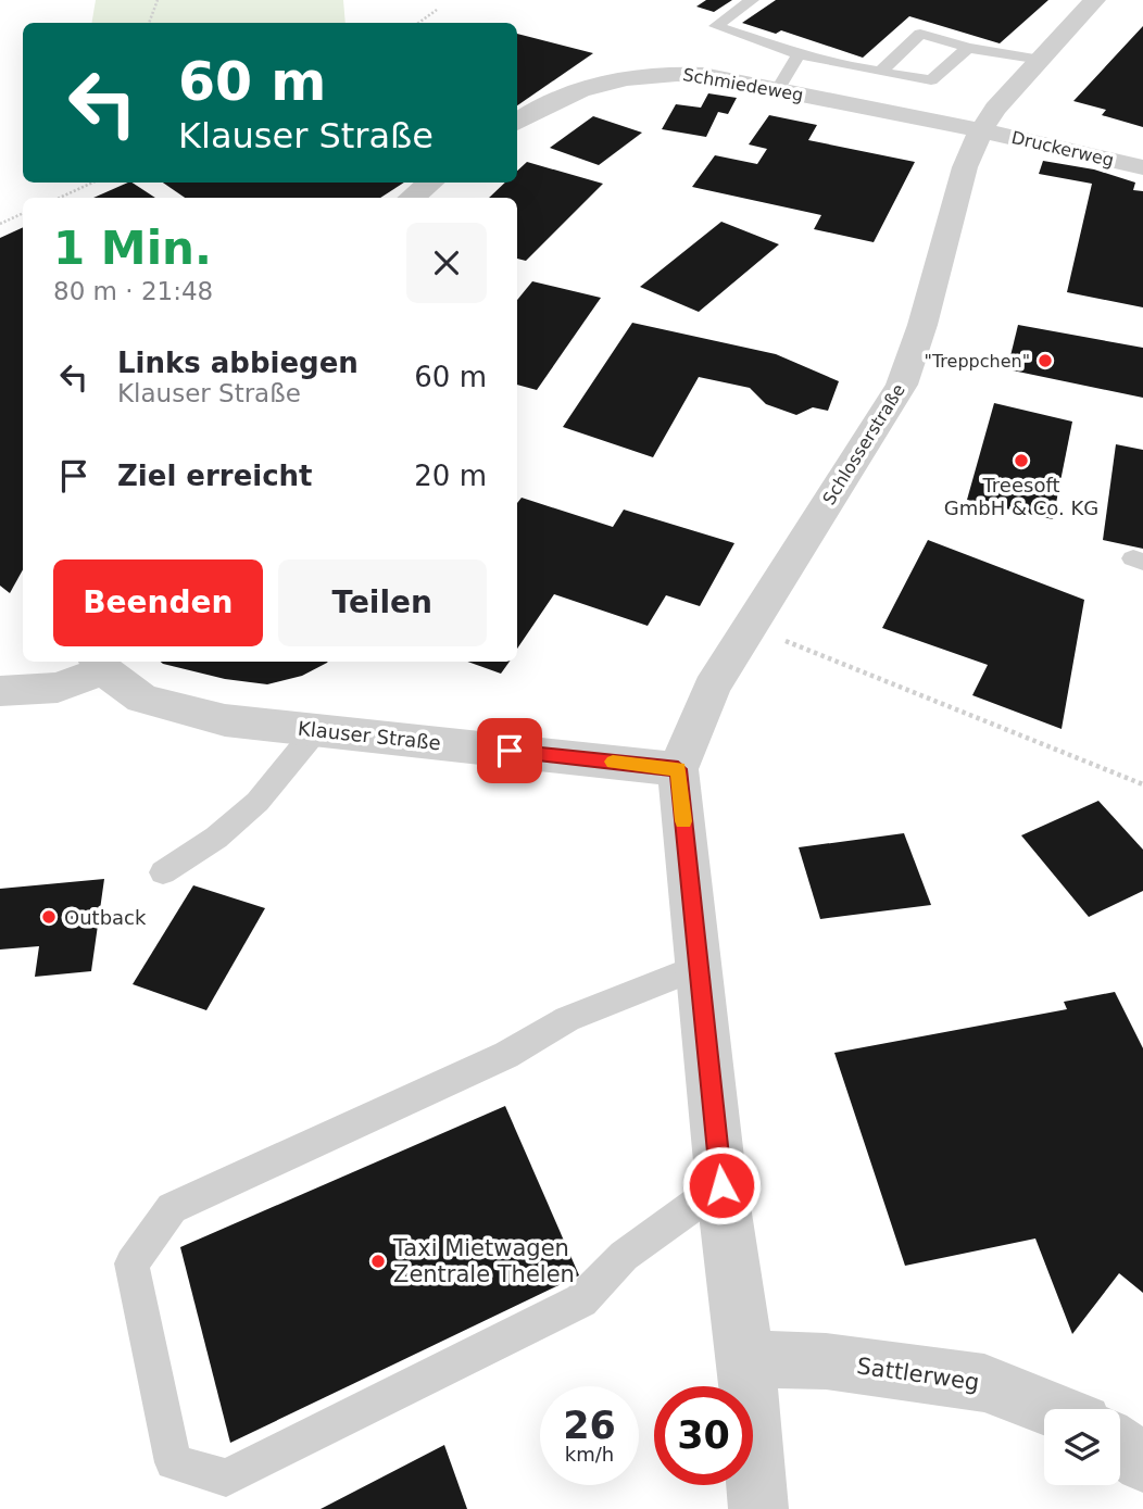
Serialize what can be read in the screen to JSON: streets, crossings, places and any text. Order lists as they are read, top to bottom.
{
  "streets": {
    "street": [
      "Schmiedeweg",
      "Druckerweg",
      "Schlosserstraße",
      "Klauser Straße",
      "Sattlerweg"
    ]
  },
  "crossings": [
    ["Schmiedeweg", "Druckerweg"],
    ["Schmiedeweg", "Schlosserstraße"],
    ["Druckerweg", "Schlosserstraße"],
    ["Schlosserstraße", "Klauser Straße"]
  ],
  "places": [
    "\"Treppchen\"",
    "Treesoft GmbH & Co. KG",
    "Outback",
    "Taxi Mietwagen Zentrale Thelen"
  ],
  "page": {
    "turn": ["60 m", "Klauser Straße"],
    "heading": ["1 Min.", "80 m · 21:48"],
    "list": [
      {
        "name": "Links abbiegen",
        "note": "Klauser Straße",
        "value": "60 m"
      },
      {
        "name": "Ziel erreicht",
        "value": "20 m"
      }
    ],
    "buttons": ["Beenden", "Teilen"],
    "speed": "26 km/h",
    "limit": "30"
  }
}
